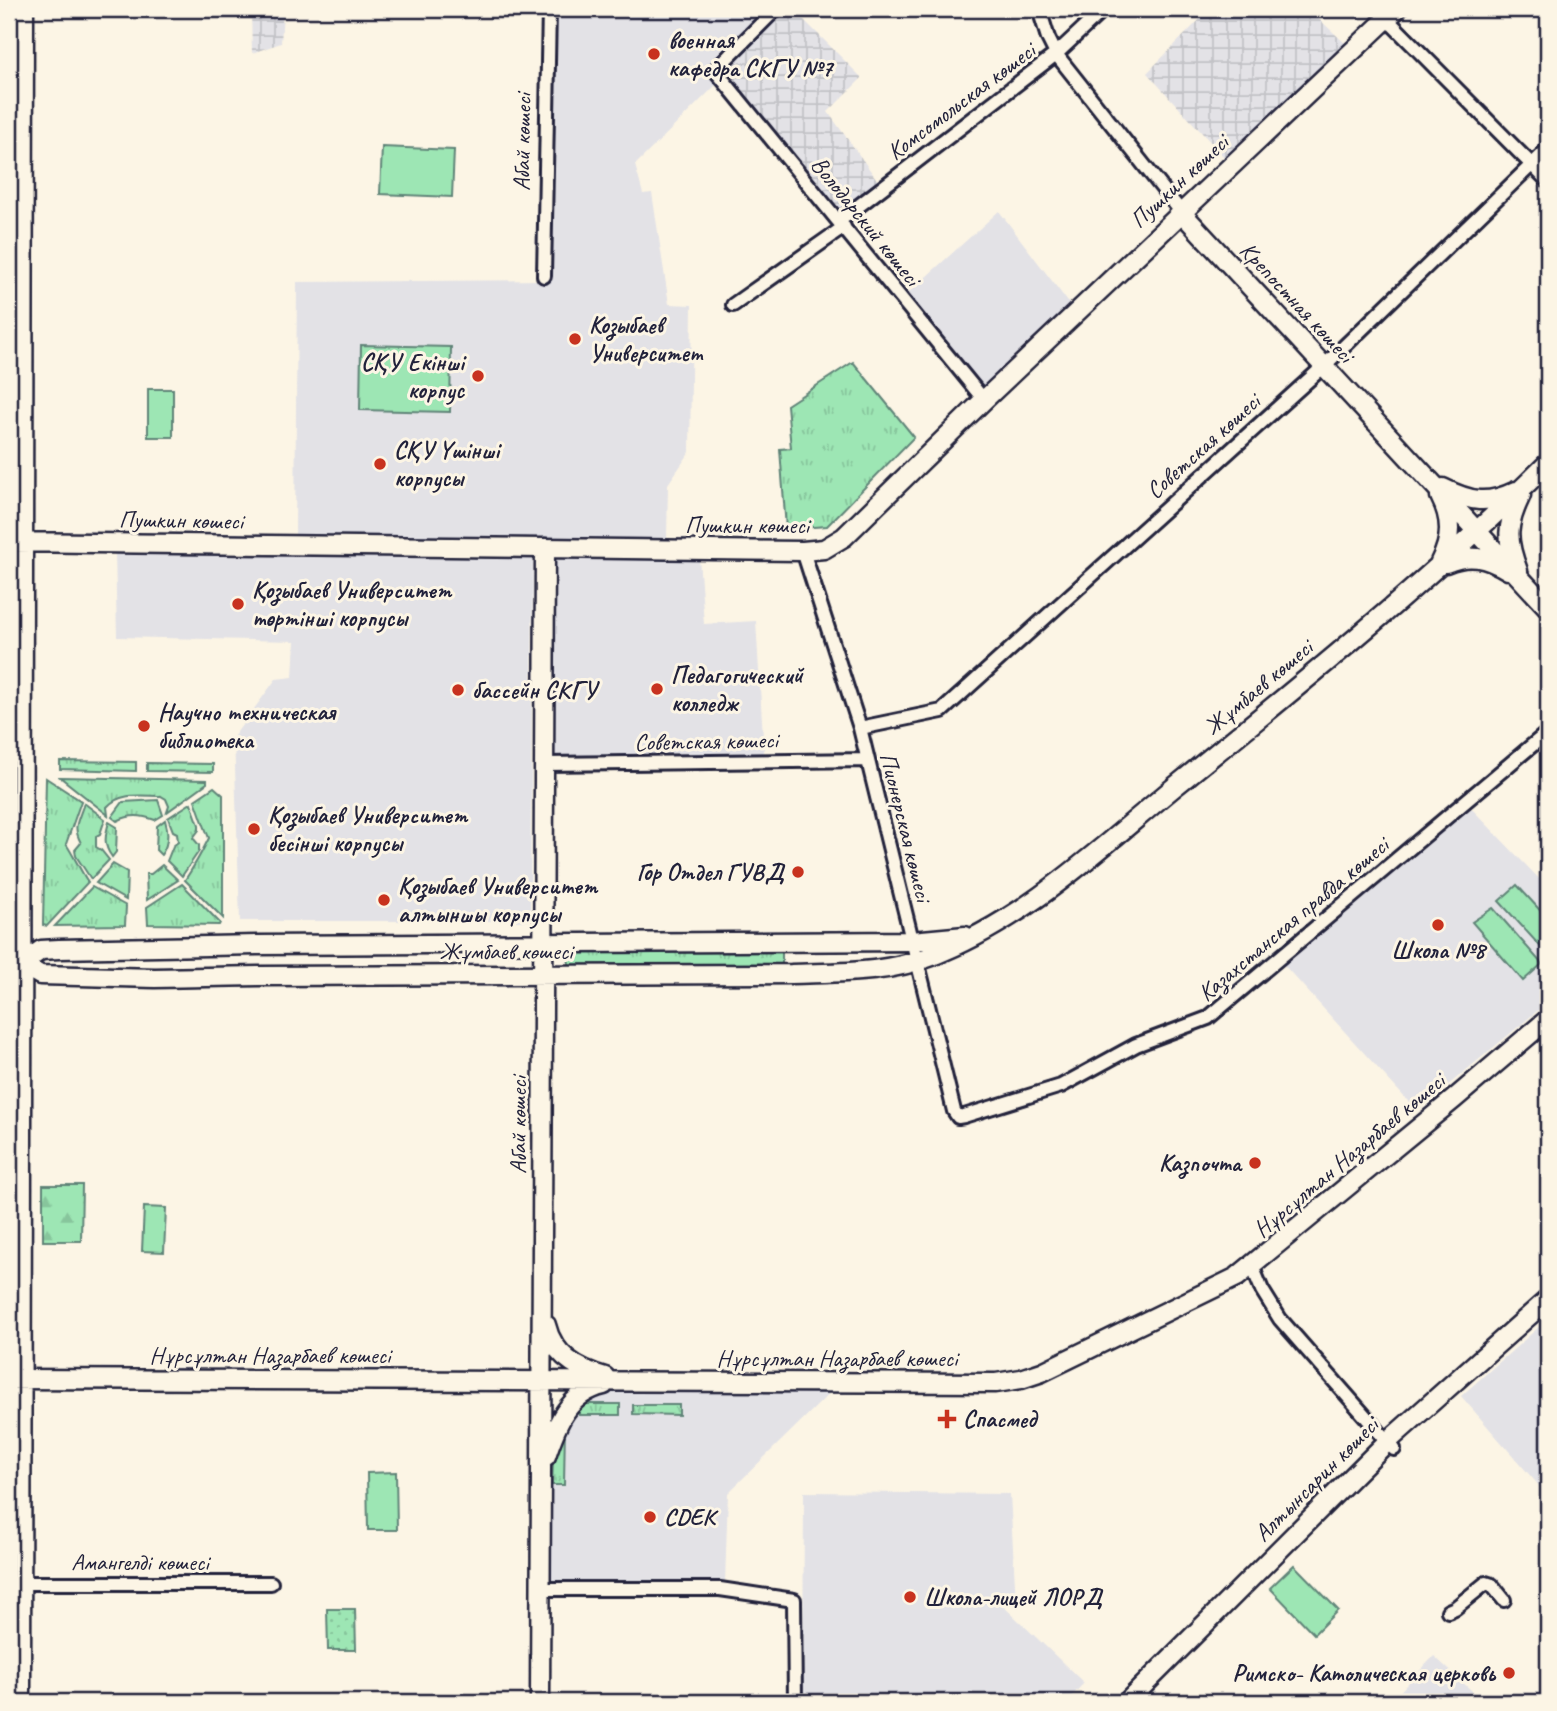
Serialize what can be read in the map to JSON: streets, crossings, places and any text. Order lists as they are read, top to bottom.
{
  "streets": {
    "main road": [
      "Абай көшесі",
      "Пушкин көшесі",
      "Крепостная көшесі",
      "Жұмбаев көшесі",
      "Нұрсұлтан Назарбаев көшесі",
      "Алтынсарин көшесі"
    ],
    "street": [
      "Комсомольская көшесі",
      "Володарский көшесі",
      "Советская көшесі",
      "Пионерская көшесі",
      "Казахстанская правда көшесі",
      "Амангелді көшесі"
    ]
  },
  "crossings": [
    ["Комсомольская көшесі", "Володарский көшесі"],
    ["Комсомольская көшесі", "Крепостная көшесі"],
    ["Абай көшесі", "Пушкин көшесі"],
    ["Абай көшесі", "Советская көшесі"],
    ["Абай көшесі", "Жұмбаев көшесі"],
    ["Абай көшесі", "Нұрсұлтан Назарбаев көшесі"],
    ["Пушкин көшесі", "Володарский көшесі"],
    ["Пушкин көшесі", "Крепостная көшесі"],
    ["Пушкин көшесі", "Пионерская көшесі"],
    ["Крепостная көшесі", "Советская көшесі"],
    ["Крепостная көшесі", "Жұмбаев көшесі"],
    ["Советская көшесі", "Пионерская көшесі"],
    ["Жұмбаев көшесі", "Пионерская көшесі"],
    ["Пионерская көшесі", "Казахстанская правда көшесі"]
  ],
  "places": {
    "other": [
      "военная кафедра СКГУ №7",
      "Козыбаев Университет",
      "СҚУ Екінші корпус",
      "СҚУ Үшінші корпусы",
      "Қозыбаев Университет төртінші корпусы",
      "Педагогический колледж",
      "бассейн СКГУ",
      "Научно техническая библиотека",
      "Қозыбаев Университет бесінші корпусы",
      "Гор Отдел ГУВД",
      "Қозыбаев Университет алтыншы корпусы",
      "Школа №8",
      "Казпочта",
      "CDEK",
      "Школа-лицей ЛОРД",
      "Римско- Католическая церковь"
    ],
    "health": ["Спасмед"]
  }
}
